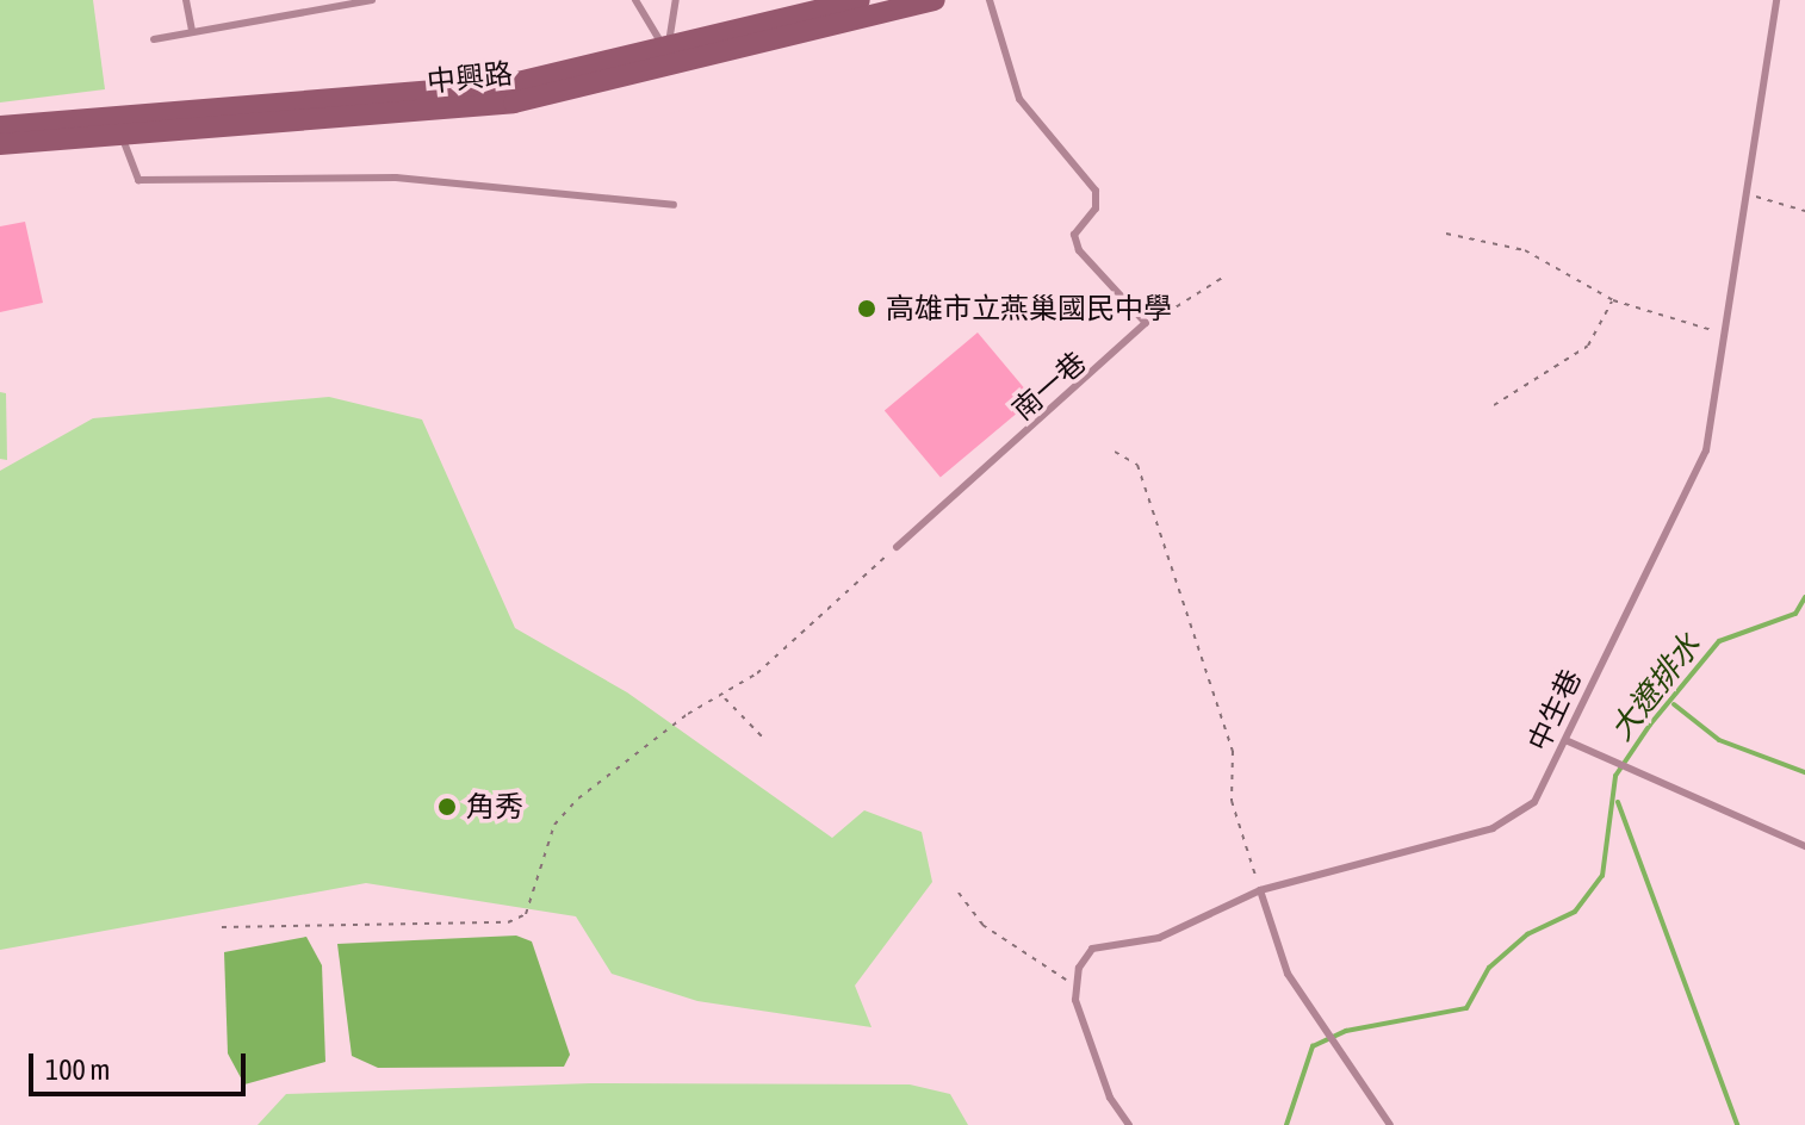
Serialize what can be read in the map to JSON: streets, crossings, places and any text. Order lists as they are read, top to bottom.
{
  "streets": {
    "main road": ["中興路"],
    "lane": ["南一巷", "中生巷"]
  },
  "water": ["大遼排水"],
  "places": ["高雄市立燕巢國民中學", "角秀"],
  "scale_bar": "100 m"
}
